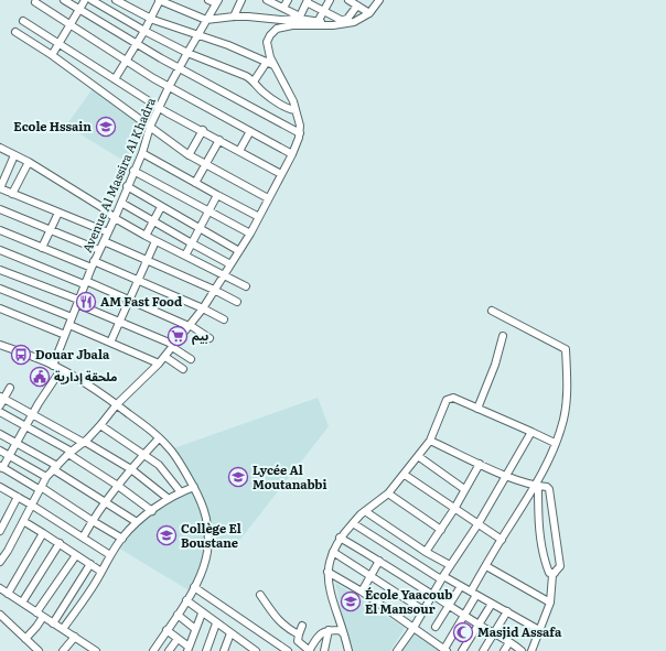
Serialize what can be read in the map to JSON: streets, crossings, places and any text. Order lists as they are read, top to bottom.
{
  "streets": {
    "street": ["Avenue Al Massira Al Khadra"]
  },
  "places": {
    "school or university": [
      "Ecole Hssain",
      "Lycée Al Moutanabbi",
      "Collège El Boustane",
      "École Yaacoub El Mansour"
    ],
    "restaurant": ["AM Fast Food"],
    "supermarket": ["بيم"],
    "bus stop": ["Douar Jbala"],
    "public building": ["ملحقة إدارية"],
    "mosque": ["Masjid Assafa"]
  }
}
